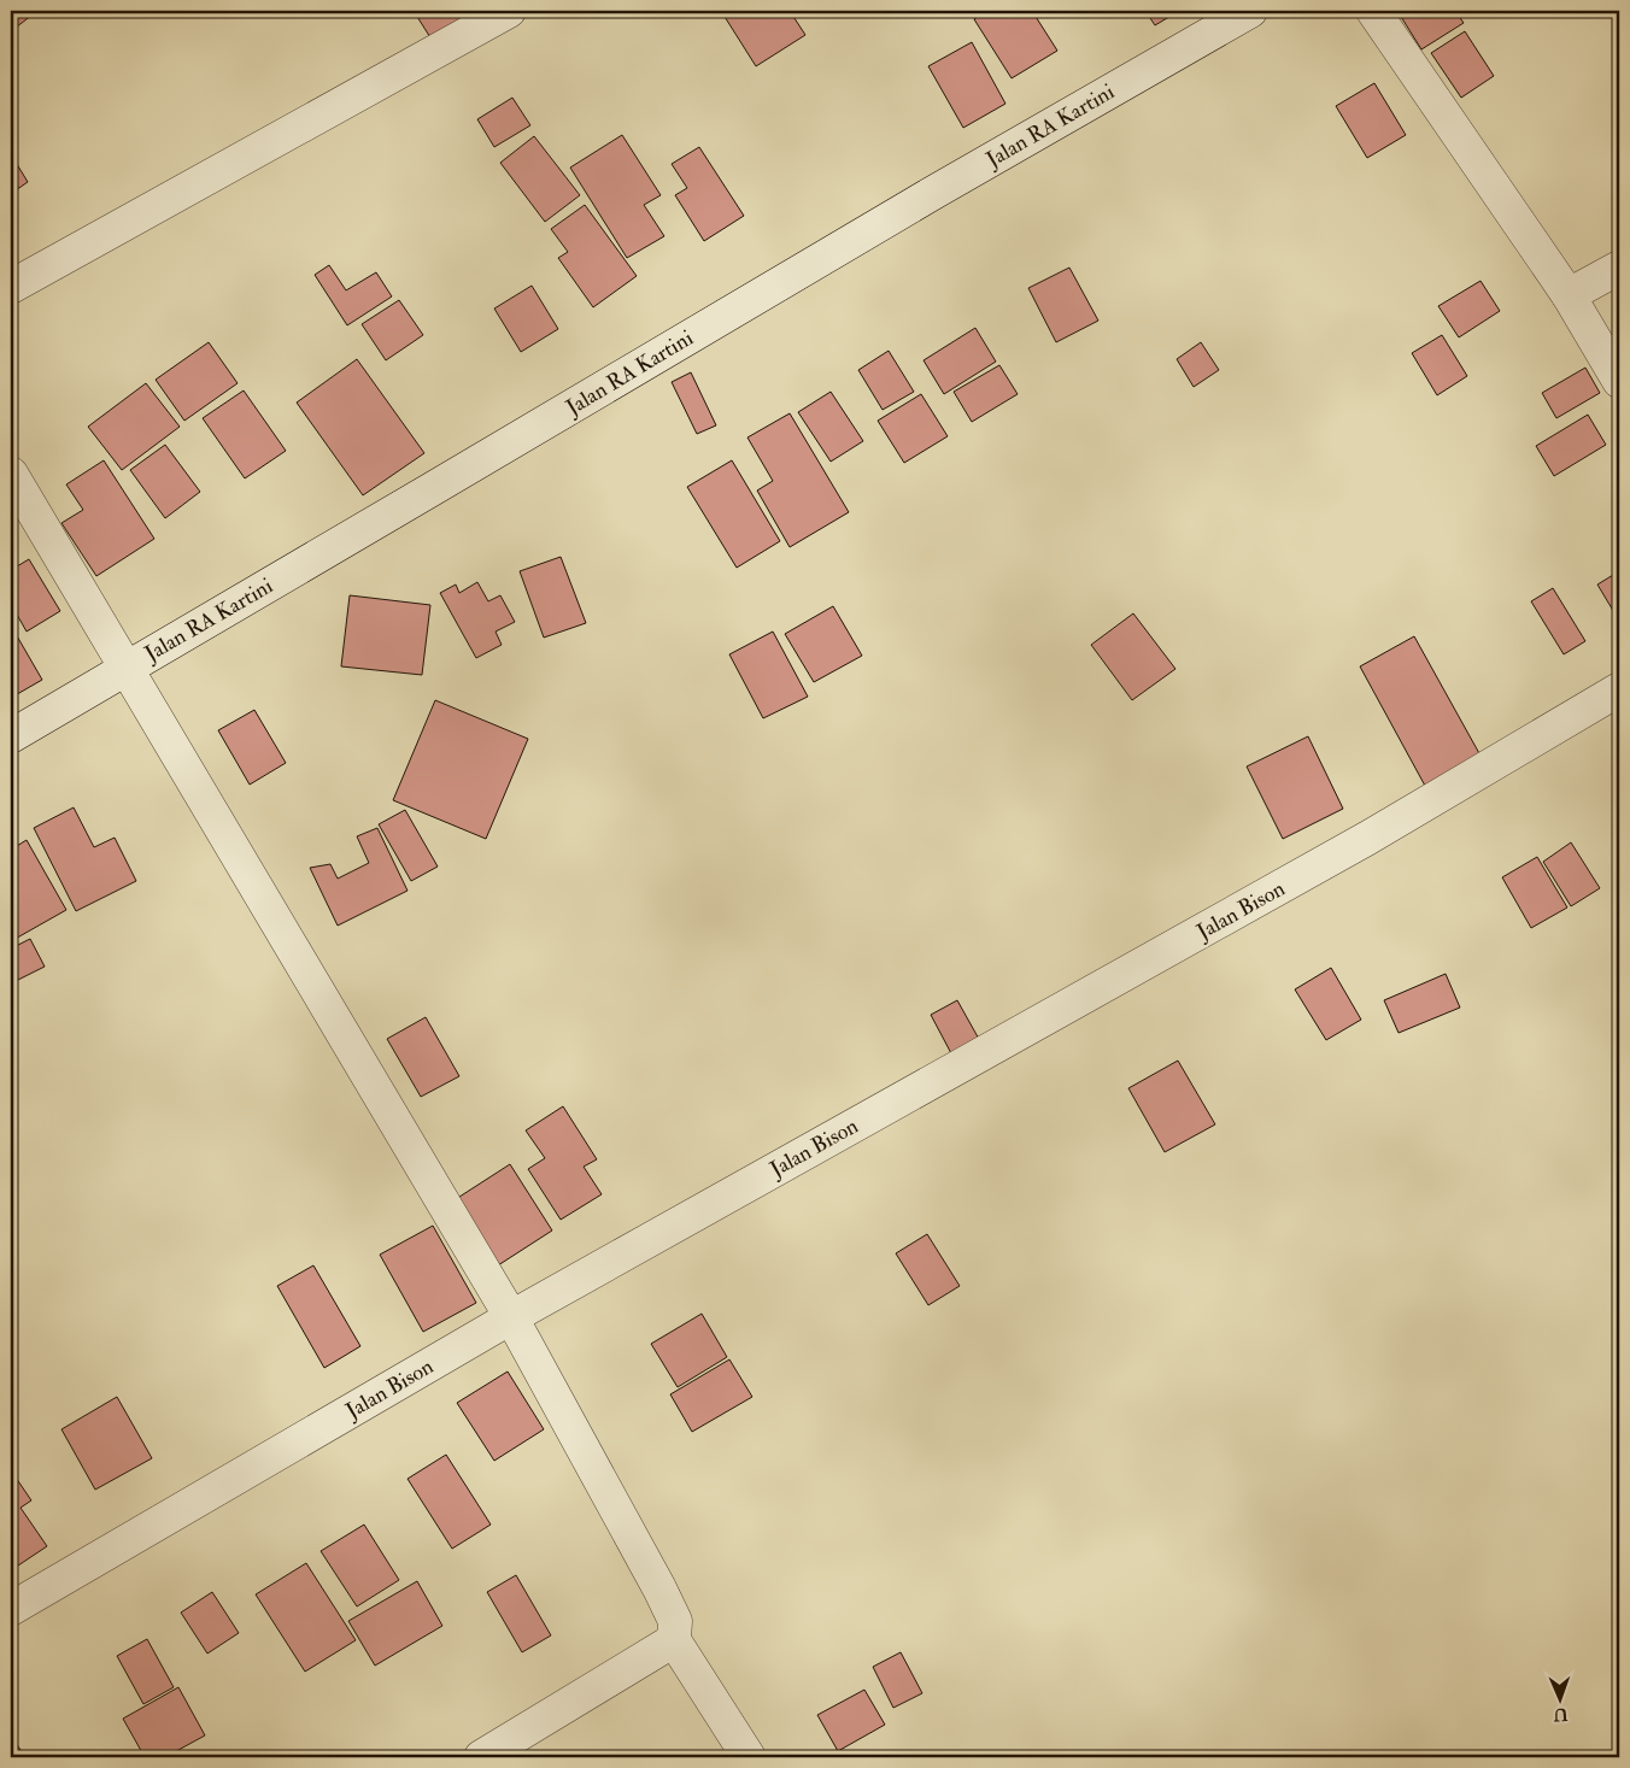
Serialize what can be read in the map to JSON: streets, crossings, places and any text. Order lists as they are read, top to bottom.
{
  "streets": {
    "street": ["Jalan RA Kartini", "Jalan Bison"]
  },
  "north": "bottom"
}
